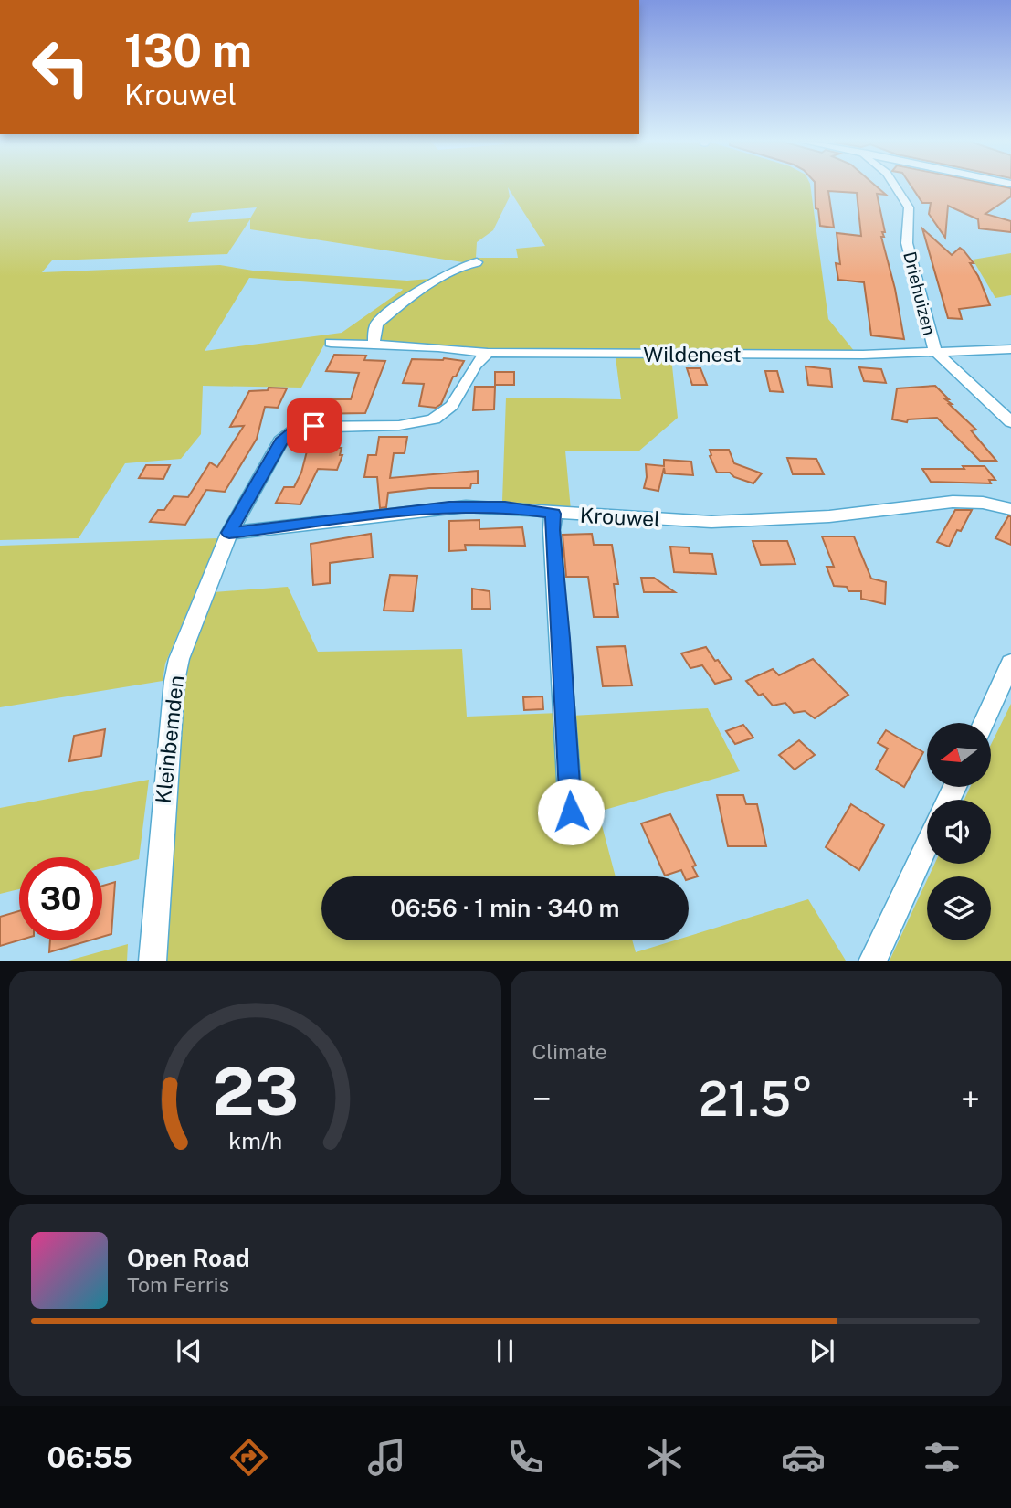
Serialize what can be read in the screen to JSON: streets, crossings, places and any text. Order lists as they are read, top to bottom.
{
  "streets": {
    "street": [
      "Driehuizen",
      "Wildenest",
      "Krouwel",
      "Kleinbemden"
    ]
  },
  "crossings": [
    ["Driehuizen", "Wildenest"],
    ["Wildenest", "Kleinbemden"],
    ["Krouwel", "Kleinbemden"]
  ],
  "north": "left",
  "page": {
    "turn": ["130 m", "Krouwel"],
    "limit": "30",
    "trip": "06:56 · 1 min · 340 m",
    "tile": "Climate",
    "heat": ["−", "21.5°", "+"],
    "song": ["Open Road", "Tom Ferris"],
    "tabs": "06:55",
    "gauge": ["23", "km/h"]
  }
}
